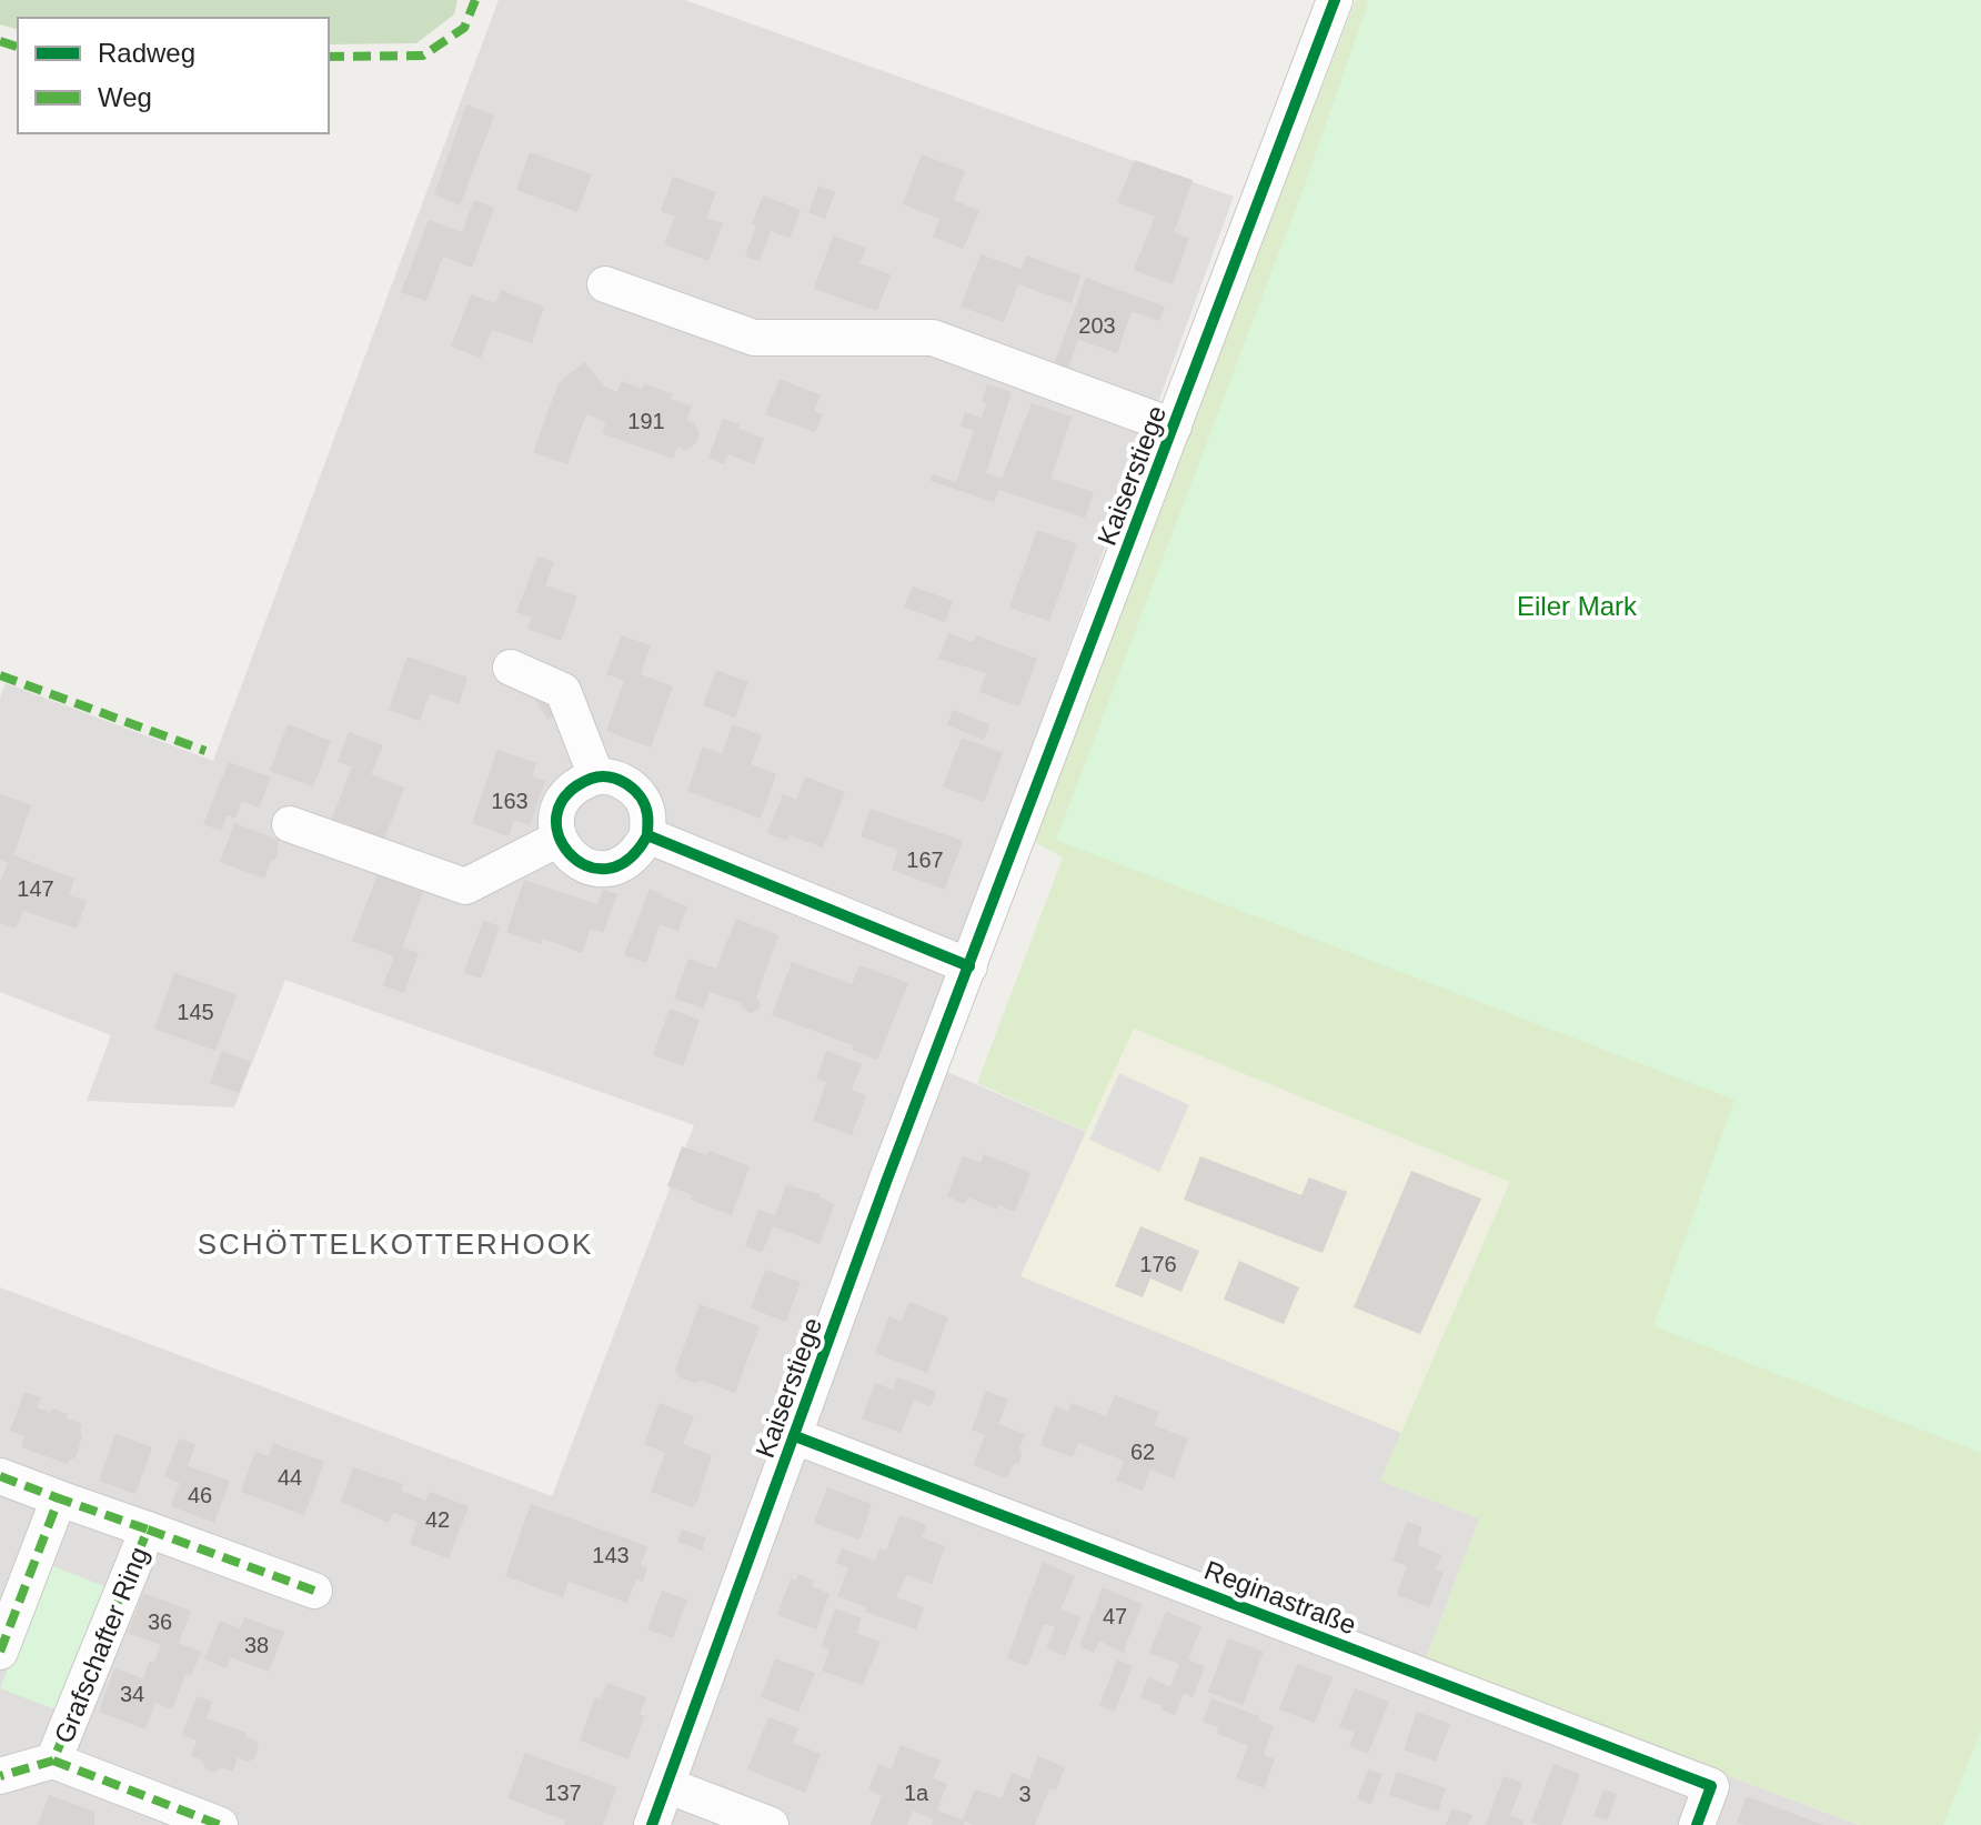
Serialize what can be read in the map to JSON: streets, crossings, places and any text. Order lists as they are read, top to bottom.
{
  "streets": {
    "street": ["Kaiserstiege", "Reginastraße", "Grafschafter Ring"]
  },
  "crossings": [
    ["Kaiserstiege", "Reginastraße"]
  ],
  "districts": ["SCHÖTTELKOTTERHOOK"],
  "parks": ["Eiler Mark"],
  "house_numbers": [
    "203",
    "191",
    "163",
    "167",
    "147",
    "145",
    "176",
    "62",
    "44",
    "46",
    "42",
    "143",
    "47",
    "36",
    "38",
    "34",
    "137",
    "1a",
    "3"
  ],
  "legend": ["Radweg", "Weg"]
}
